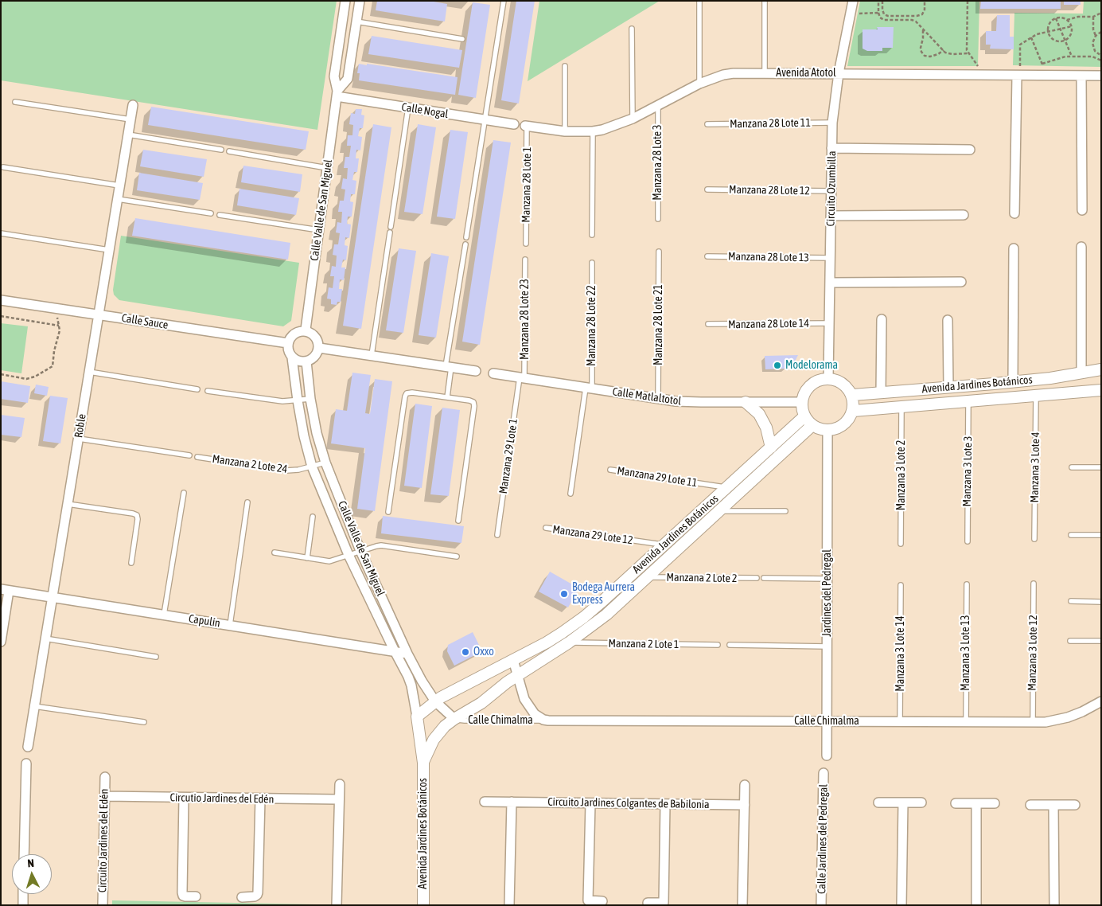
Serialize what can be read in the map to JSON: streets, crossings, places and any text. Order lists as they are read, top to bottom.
{
  "streets": {
    "street": [
      "Avenida Atotol",
      "Calle Nogal",
      "Circuito Ozumbilla",
      "Calle Valle de San Miguel",
      "Calle Sauce",
      "Avenida Jardines Botánicos",
      "Calle Matlaltotol",
      "Roble",
      "Jardines del Pedregal",
      "Capulín",
      "Calle Chimalma",
      "Circutio Jardines del Edén",
      "Circuito Jardines Colgantes de Babilonia",
      "Calle Jardines del Pedregal",
      "Circuito Jardines del Edén"
    ],
    "lane": [
      "Manzana 28 Lote 11",
      "Manzana 28 Lote 3",
      "Manzana 28 Lote 1",
      "Manzana 28 Lote 12",
      "Manzana 28 Lote 13",
      "Manzana 28 Lote 23",
      "Manzana 28 Lote 14",
      "Manzana 28 Lote 21",
      "Manzana 28 Lote 22",
      "Manzana 29 Lote 1",
      "Manzana 2 Lote 24",
      "Manzana 3 Lote 4",
      "Manzana 3 Lote 3",
      "Manzana 3 Lote 2",
      "Manzana 29 Lote 11",
      "Manzana 29 Lote 12",
      "Manzana 2 Lote 2",
      "Manzana 2 Lote 1",
      "Manzana 3 Lote 13",
      "Manzana 3 Lote 12",
      "Manzana 3 Lote 14"
    ]
  },
  "crossings": [
    ["Avenida Atotol", "Manzana 28 Lote 3"],
    ["Avenida Atotol", "Manzana 28 Lote 1"],
    ["Avenida Atotol", "Circuito Ozumbilla"],
    ["Calle Nogal", "Calle Valle de San Miguel"],
    ["Manzana 28 Lote 11", "Circuito Ozumbilla"],
    ["Circuito Ozumbilla", "Manzana 28 Lote 12"],
    ["Circuito Ozumbilla", "Manzana 28 Lote 13"],
    ["Circuito Ozumbilla", "Manzana 28 Lote 14"],
    ["Circuito Ozumbilla", "Avenida Jardines Botánicos"],
    ["Circuito Ozumbilla", "Calle Matlaltotol"],
    ["Circuito Ozumbilla", "Jardines del Pedregal"],
    ["Calle Valle de San Miguel", "Calle Sauce"],
    ["Calle Valle de San Miguel", "Avenida Jardines Botánicos"],
    ["Calle Valle de San Miguel", "Manzana 2 Lote 24"],
    ["Calle Valle de San Miguel", "Capulín"],
    ["Calle Valle de San Miguel", "Calle Chimalma"],
    ["Manzana 28 Lote 23", "Calle Matlaltotol"],
    ["Manzana 28 Lote 23", "Manzana 29 Lote 1"],
    ["Calle Sauce", "Roble"],
    ["Manzana 28 Lote 21", "Calle Matlaltotol"],
    ["Manzana 28 Lote 22", "Calle Matlaltotol"],
    ["Avenida Jardines Botánicos", "Calle Matlaltotol"],
    ["Avenida Jardines Botánicos", "Manzana 3 Lote 4"],
    ["Avenida Jardines Botánicos", "Manzana 3 Lote 3"],
    ["Avenida Jardines Botánicos", "Manzana 3 Lote 2"],
    ["Avenida Jardines Botánicos", "Manzana 29 Lote 11"],
    ["Avenida Jardines Botánicos", "Manzana 29 Lote 12"],
    ["Avenida Jardines Botánicos", "Manzana 2 Lote 2"],
    ["Avenida Jardines Botánicos", "Jardines del Pedregal"],
    ["Avenida Jardines Botánicos", "Manzana 2 Lote 1"],
    ["Avenida Jardines Botánicos", "Calle Chimalma"],
    ["Calle Matlaltotol", "Manzana 29 Lote 1"],
    ["Calle Matlaltotol", "Jardines del Pedregal"],
    ["Roble", "Capulín"],
    ["Jardines del Pedregal", "Calle Chimalma"],
    ["Manzana 3 Lote 13", "Calle Chimalma"],
    ["Manzana 3 Lote 12", "Calle Chimalma"],
    ["Manzana 3 Lote 14", "Calle Chimalma"],
    ["Circutio Jardines del Edén", "Circuito Jardines del Edén"]
  ],
  "places": ["Modelorama", "Bodega Aurrera Express", "Oxxo"],
  "north": "top"
}
